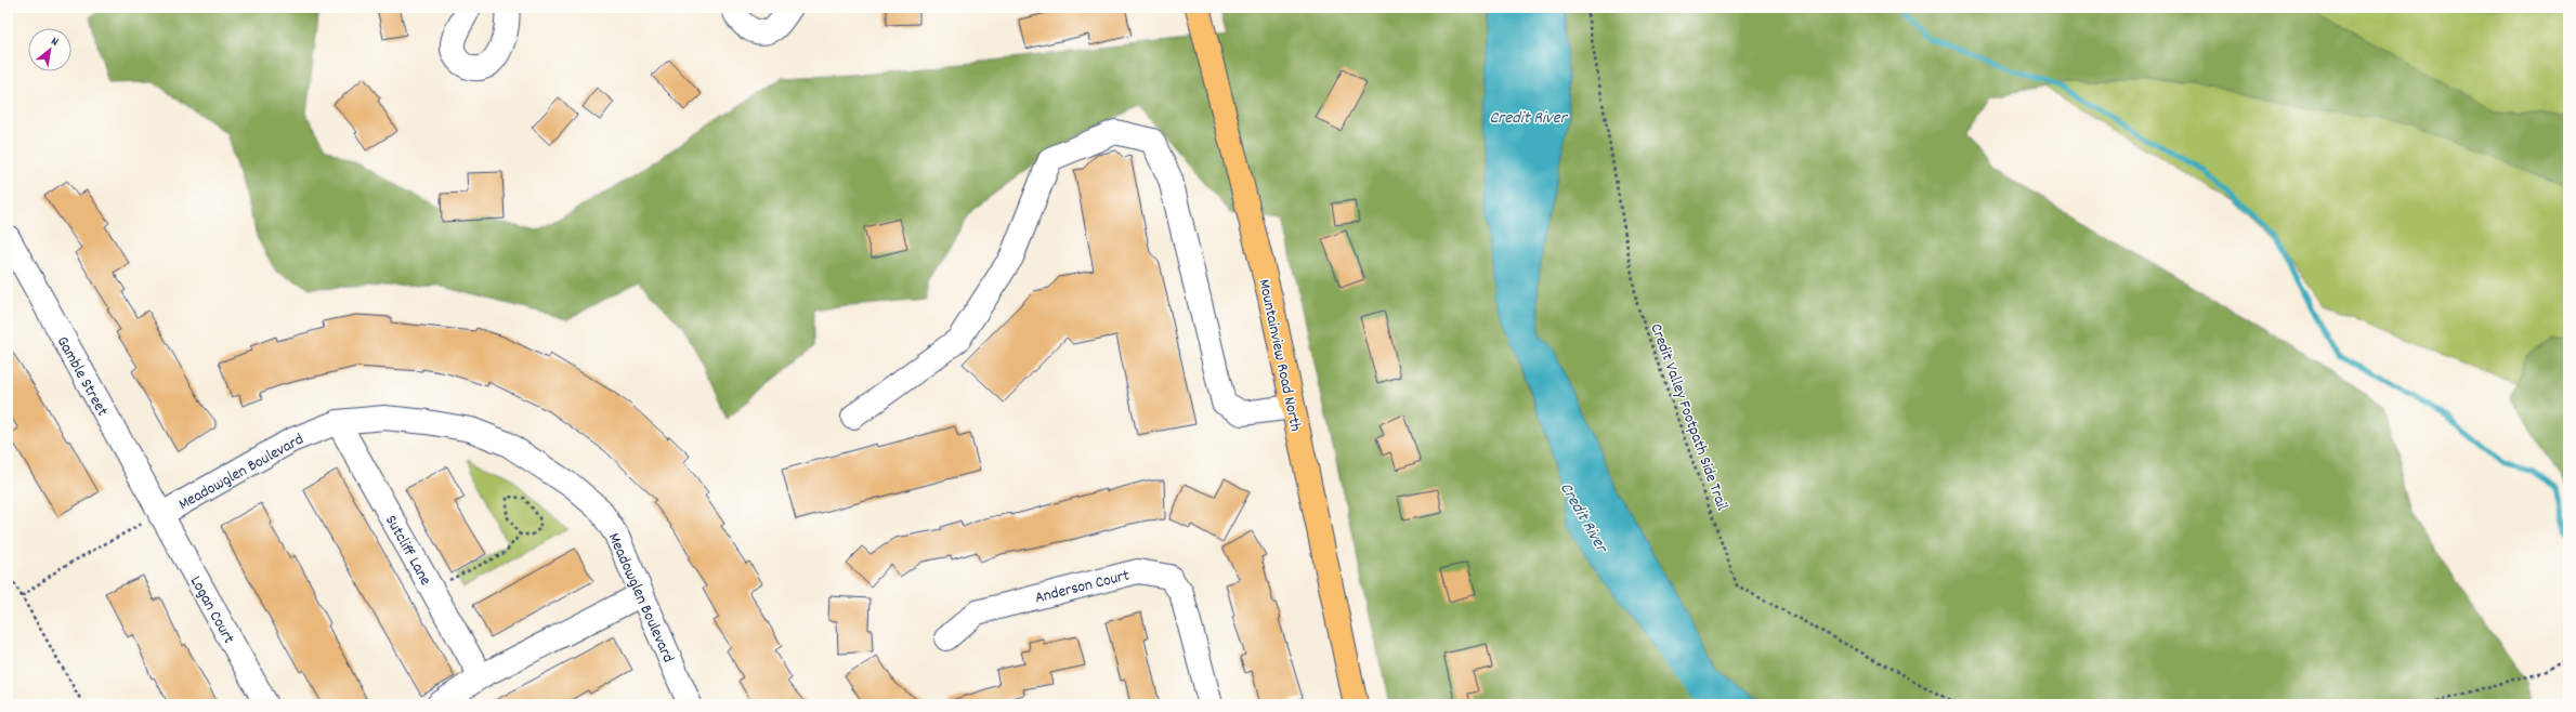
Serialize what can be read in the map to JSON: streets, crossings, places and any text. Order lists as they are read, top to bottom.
{
  "streets": {
    "main road": ["Mountainview Road North"],
    "street": [
      "Gamble Street",
      "Meadowglen Boulevard",
      "Sutcliff Lane",
      "Anderson Court",
      "Logan Court"
    ],
    "path": ["Credit Valley Footpath Side Trail"]
  },
  "crossings": [
    ["Gamble Street", "Meadowglen Boulevard"],
    ["Gamble Street", "Logan Court"],
    ["Meadowglen Boulevard", "Sutcliff Lane"],
    ["Meadowglen Boulevard", "Logan Court"]
  ],
  "water": ["Credit River"],
  "north": "top right"
}
